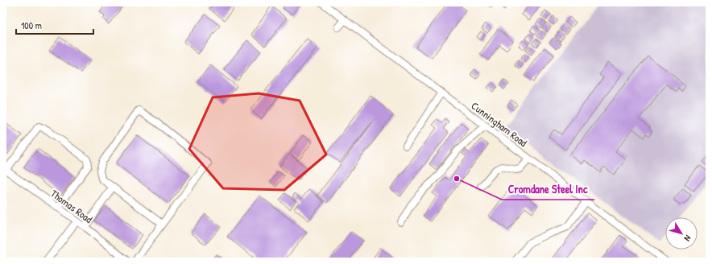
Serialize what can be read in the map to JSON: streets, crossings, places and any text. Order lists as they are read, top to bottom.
{
  "streets": {
    "street": ["Cunningham Road", "Thomas Road"]
  },
  "places": ["Cromdane Steel Inc"],
  "scale_bar": "100 m",
  "north": "bottom right"
}
